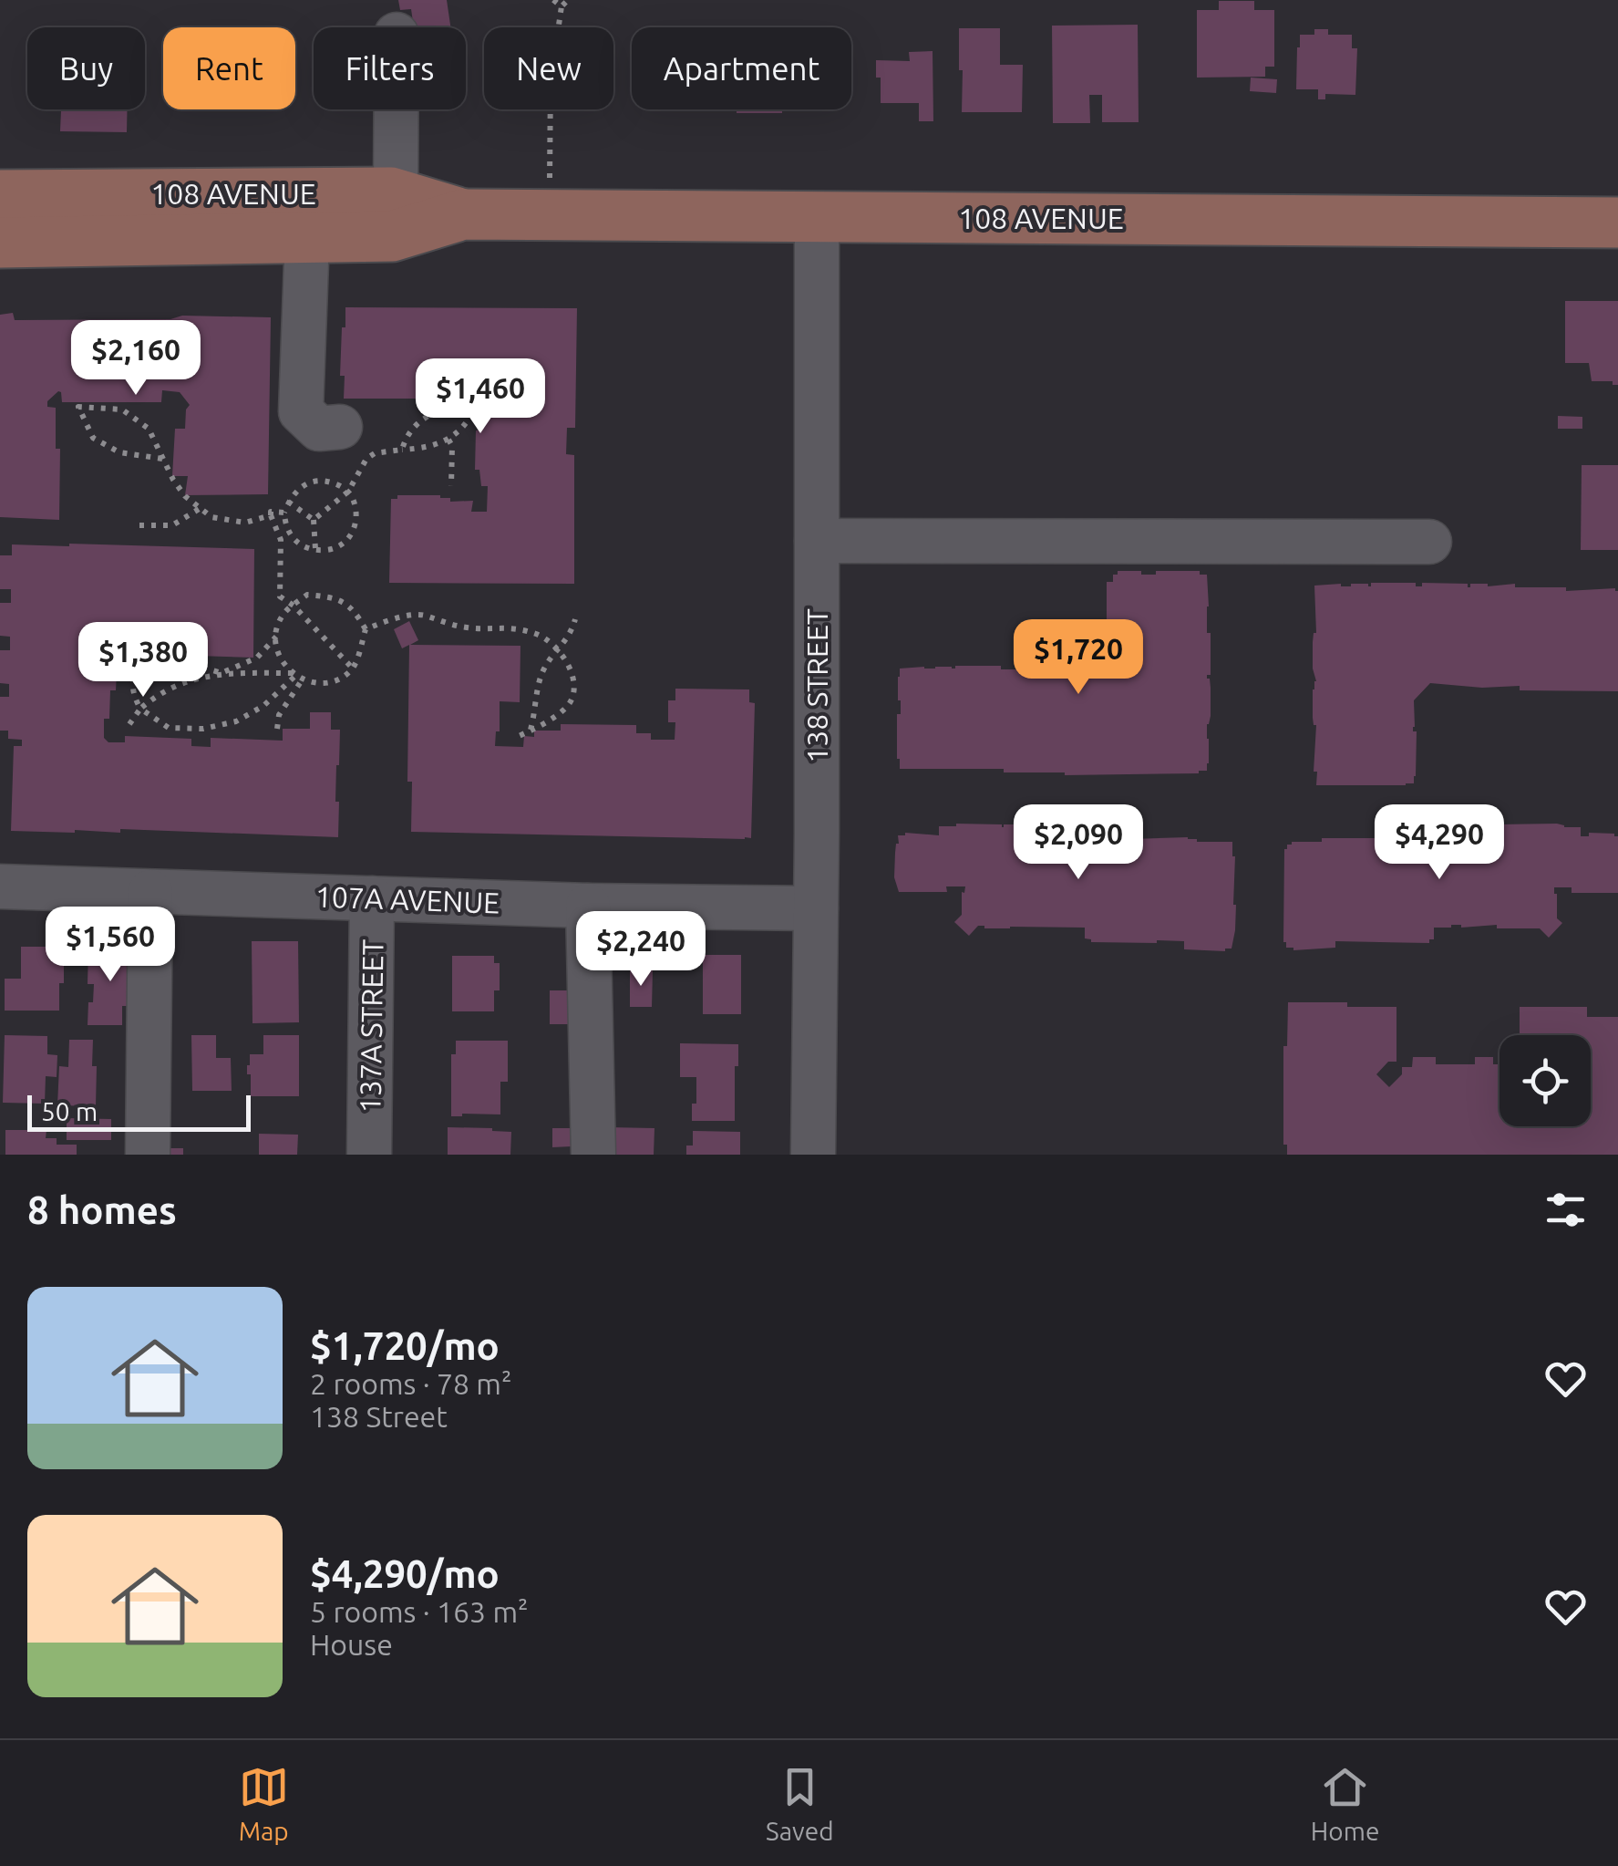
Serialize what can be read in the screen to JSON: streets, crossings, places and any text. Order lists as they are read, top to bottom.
{
  "streets": {
    "main road": ["108 AVENUE"],
    "street": ["138 STREET", "107A AVENUE", "137A STREET"]
  },
  "crossings": [
    ["108 AVENUE", "138 STREET"],
    ["138 STREET", "107A AVENUE"],
    ["107A AVENUE", "137A STREET"]
  ],
  "scale_bar": "50 m",
  "page": {
    "chip": [
      "Buy",
      "Rent",
      "Filters",
      "New",
      "Apartment"
    ],
    "price": [
      "$2,160",
      "$1,460",
      "$1,720",
      "$1,380",
      "$2,090",
      "$4,290",
      "$1,560",
      "$2,240"
    ],
    "scale": "50 m",
    "heading": "8 homes",
    "list": [
      {
        "name": "$1,720/mo",
        "note": "2 rooms · 78 m² · 138 Street"
      },
      {
        "name": "$4,290/mo",
        "note": "5 rooms · 163 m² · House"
      }
    ],
    "tabs": ["Map", "Saved", "Home"]
  }
}
